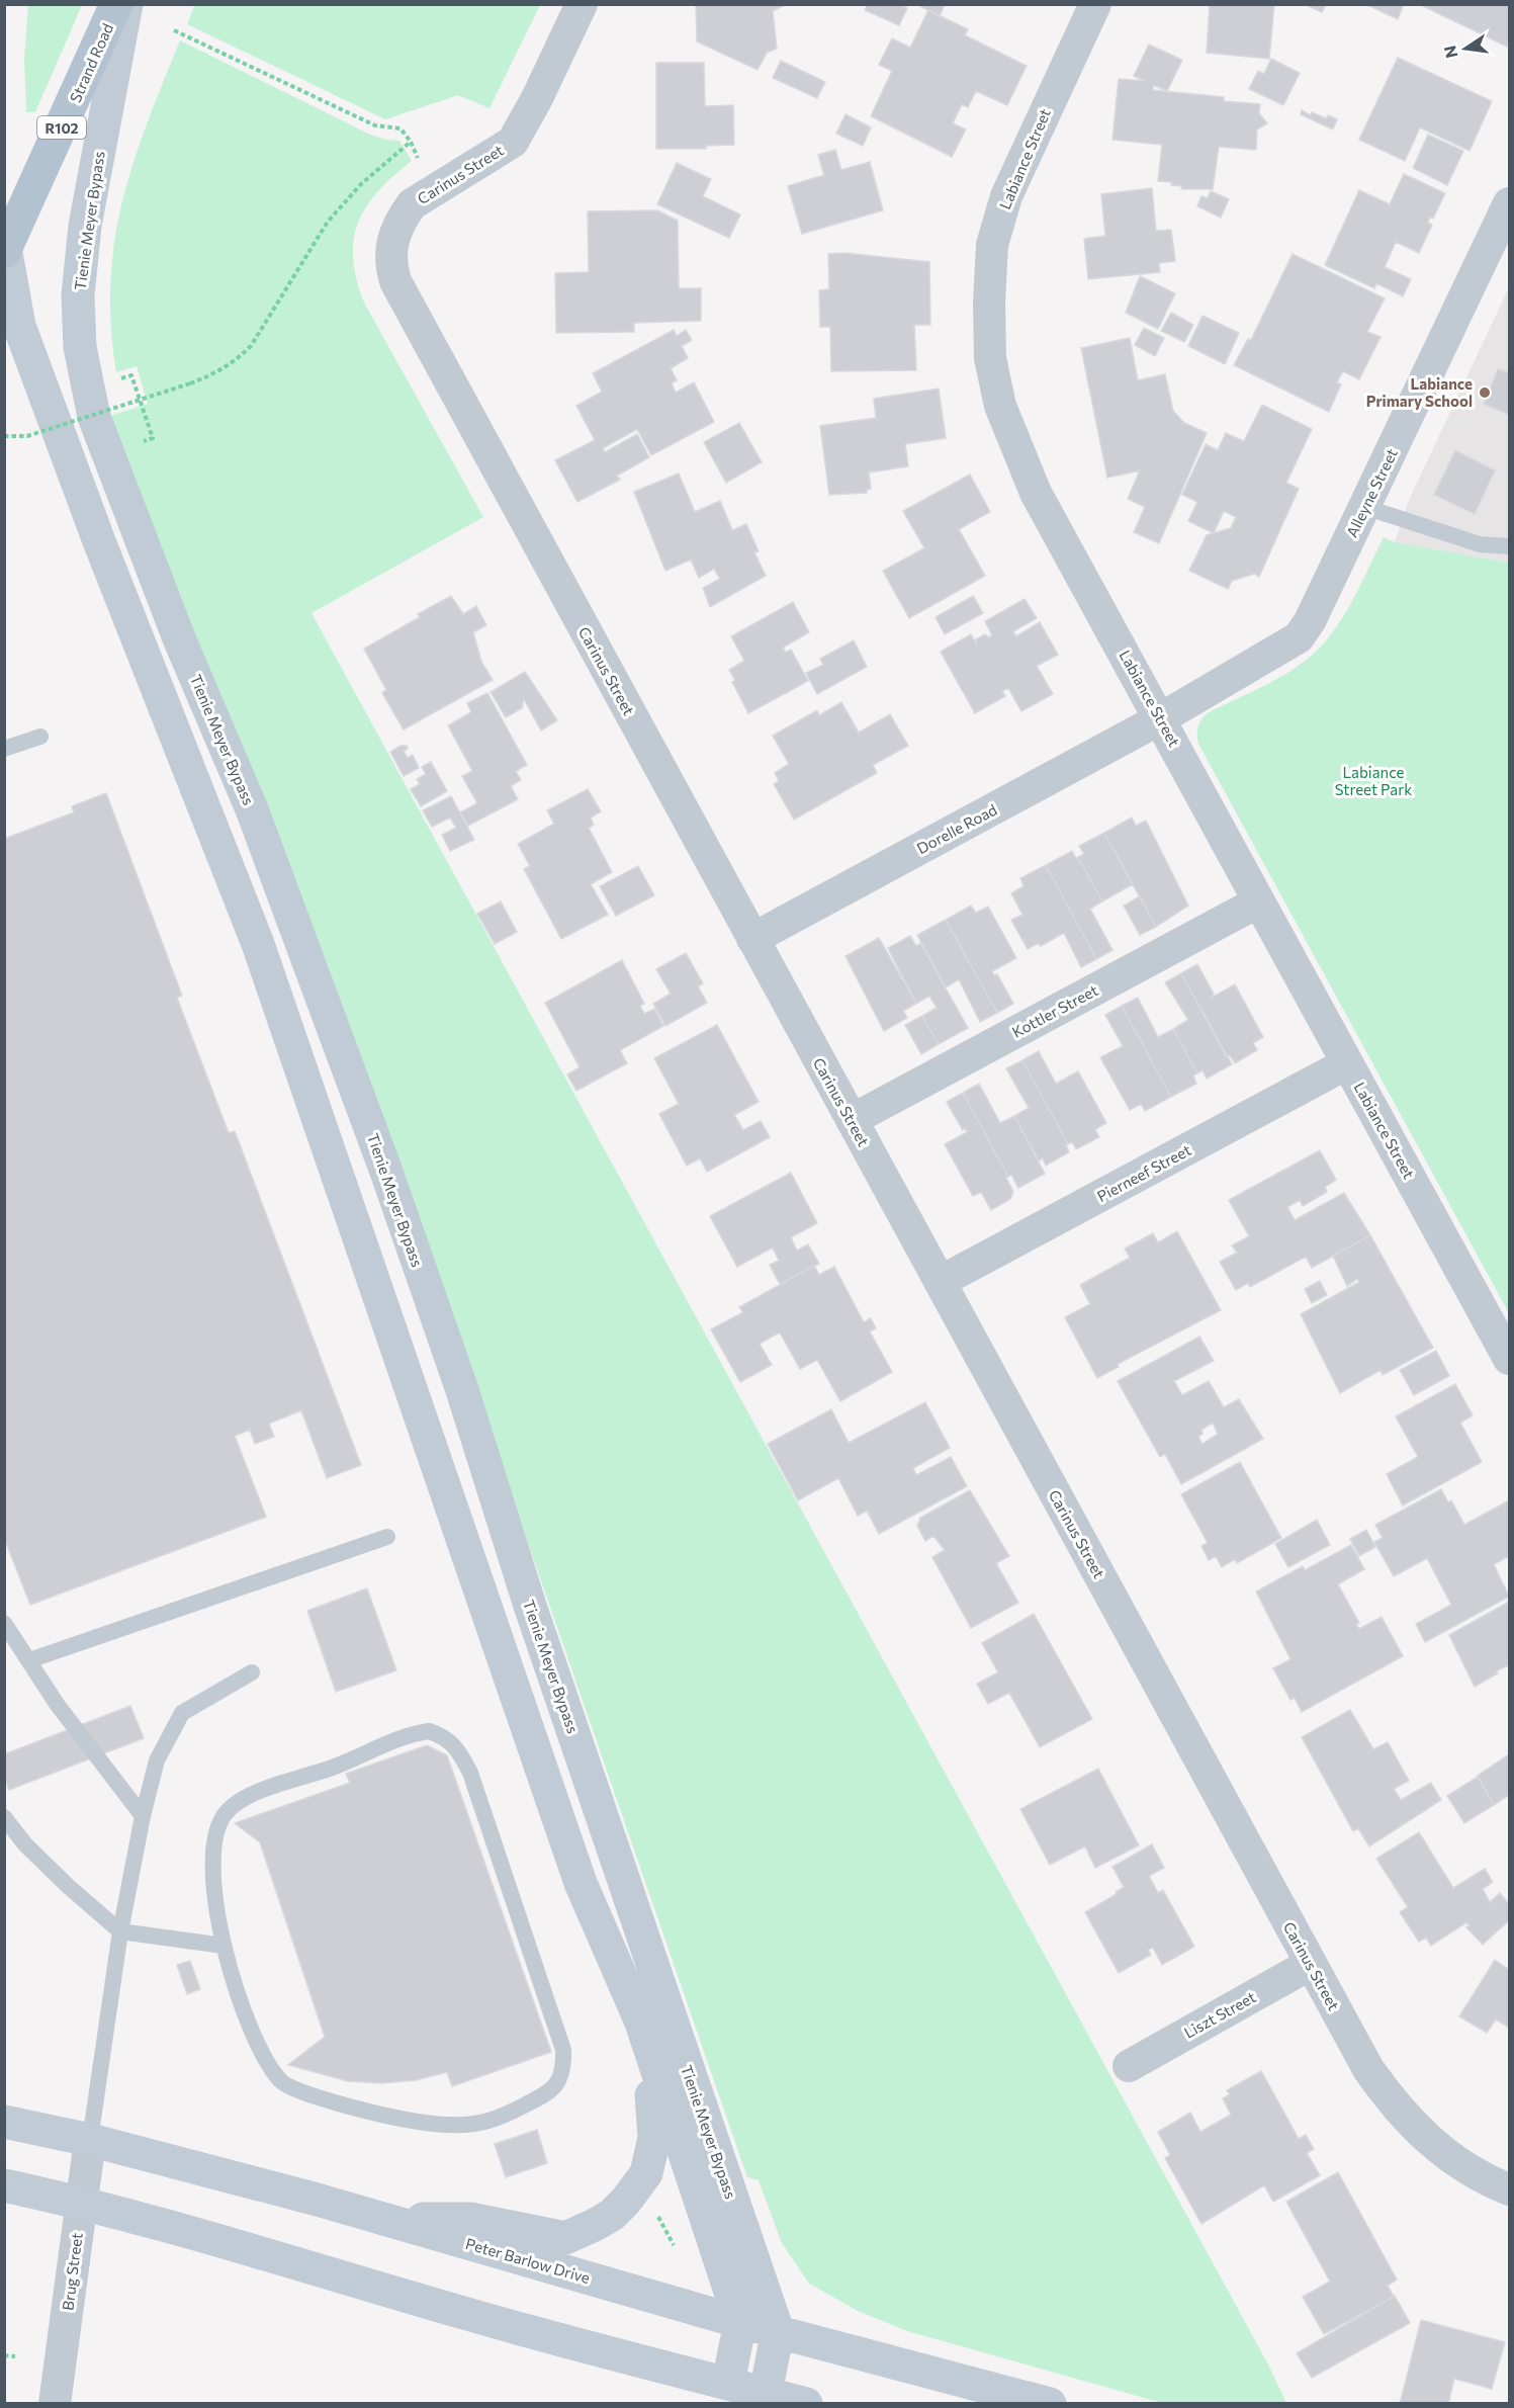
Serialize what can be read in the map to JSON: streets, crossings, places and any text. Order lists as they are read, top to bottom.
{
  "streets": {
    "main road": ["Strand Road", "R102"],
    "street": [
      "Labiance Street",
      "Carinus Street",
      "Tienie Meyer Bypass",
      "Alleyne Street",
      "Dorelle Road",
      "Kottler Street",
      "Pierneef Street",
      "Liszt Street",
      "Peter Barlow Drive",
      "Brug Street"
    ]
  },
  "crossings": [
    ["Strand Road", "Tienie Meyer Bypass"],
    ["Labiance Street", "Alleyne Street"],
    ["Labiance Street", "Dorelle Road"],
    ["Labiance Street", "Kottler Street"],
    ["Labiance Street", "Pierneef Street"],
    ["Carinus Street", "Dorelle Road"],
    ["Carinus Street", "Kottler Street"],
    ["Carinus Street", "Pierneef Street"],
    ["Carinus Street", "Liszt Street"],
    ["Tienie Meyer Bypass", "Peter Barlow Drive"],
    ["Alleyne Street", "Dorelle Road"],
    ["Peter Barlow Drive", "Brug Street"]
  ],
  "parks": ["Labiance Street Park"],
  "places": ["Labiance Primary School"],
  "north": "left"
}
